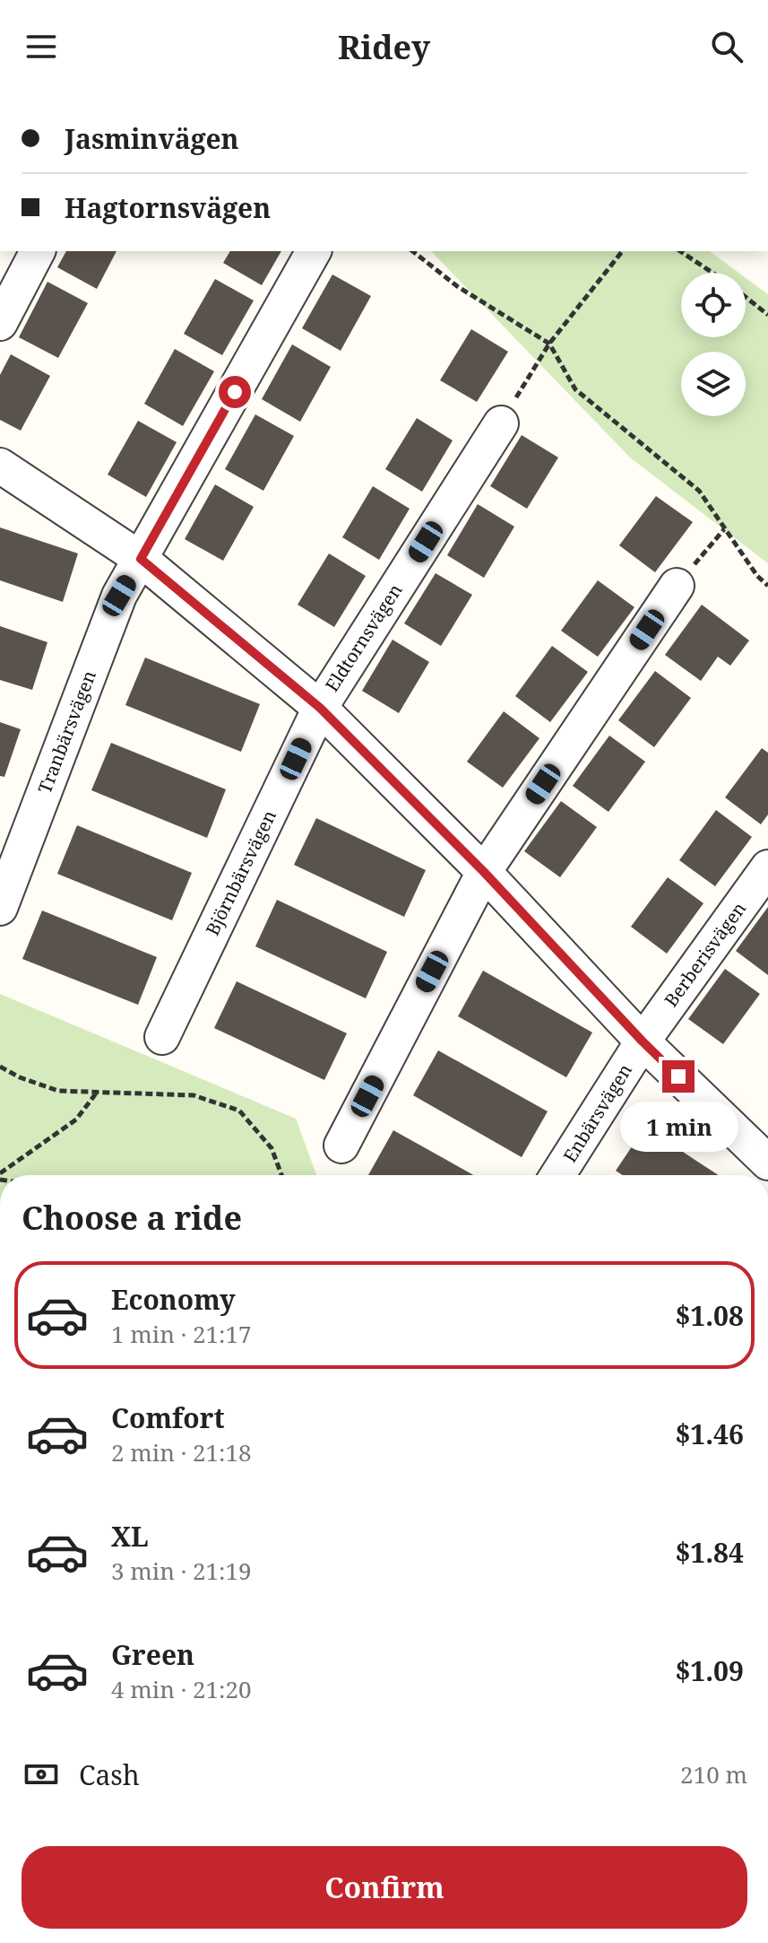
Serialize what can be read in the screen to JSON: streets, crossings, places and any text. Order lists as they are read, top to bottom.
{
  "streets": {
    "street": [
      "Eldtornsvägen",
      "Tranbärsvägen",
      "Björnbärsvägen",
      "Berberisvägen",
      "Enbärsvägen"
    ]
  },
  "crossings": [
    ["Eldtornsvägen", "Björnbärsvägen"],
    ["Berberisvägen", "Enbärsvägen"]
  ],
  "page": {
    "header": "Ridey",
    "banner": ["Jasminvägen", "Hagtornsvägen"],
    "bubble": "1 min",
    "heading": "Choose a ride",
    "list": [
      {
        "name": "Economy",
        "note": "1 min · 21:17",
        "value": "$1.08"
      },
      {
        "name": "Comfort",
        "note": "2 min · 21:18",
        "value": "$1.46"
      },
      {
        "name": "XL",
        "note": "3 min · 21:19",
        "value": "$1.84"
      },
      {
        "name": "Green",
        "note": "4 min · 21:20",
        "value": "$1.09"
      }
    ],
    "pay": ["Cash", "210 m"],
    "buttons": "Confirm"
  }
}
